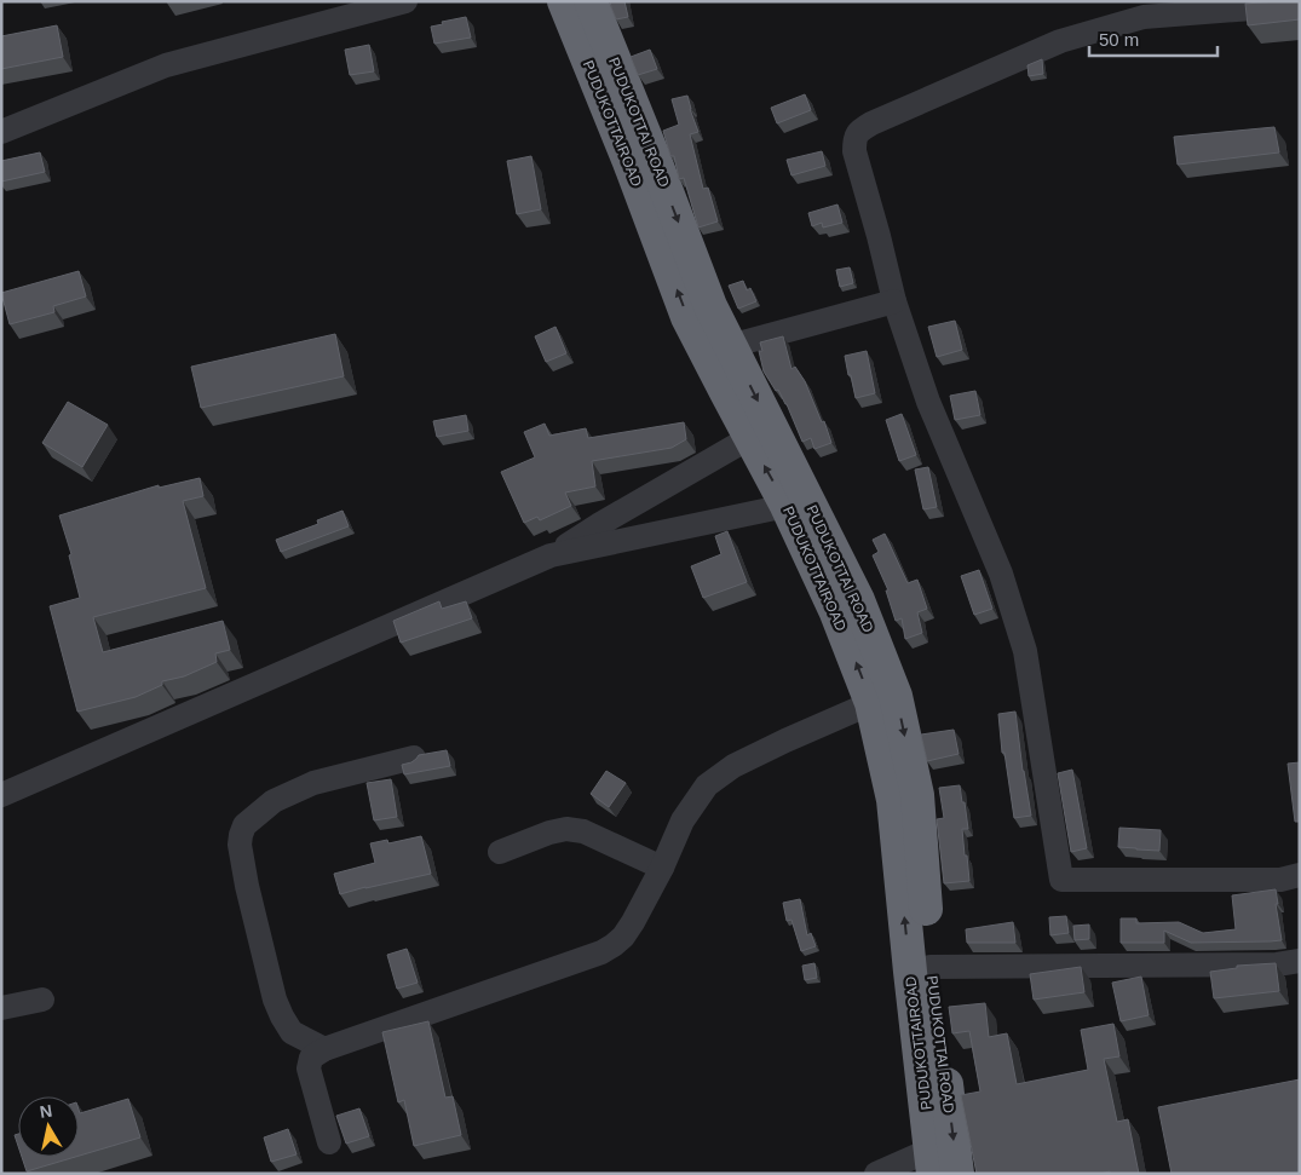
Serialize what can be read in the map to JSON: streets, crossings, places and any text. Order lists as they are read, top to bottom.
{
  "streets": {
    "highway": ["PUDUKOTTAI ROAD", "PUDUKOTTAIROAD"]
  },
  "crossings": [
    ["PUDUKOTTAI ROAD", "PUDUKOTTAIROAD"]
  ],
  "one_way": ["PUDUKOTTAI ROAD", "PUDUKOTTAIROAD"],
  "scale_bar": "50 m",
  "north": "top"
}
